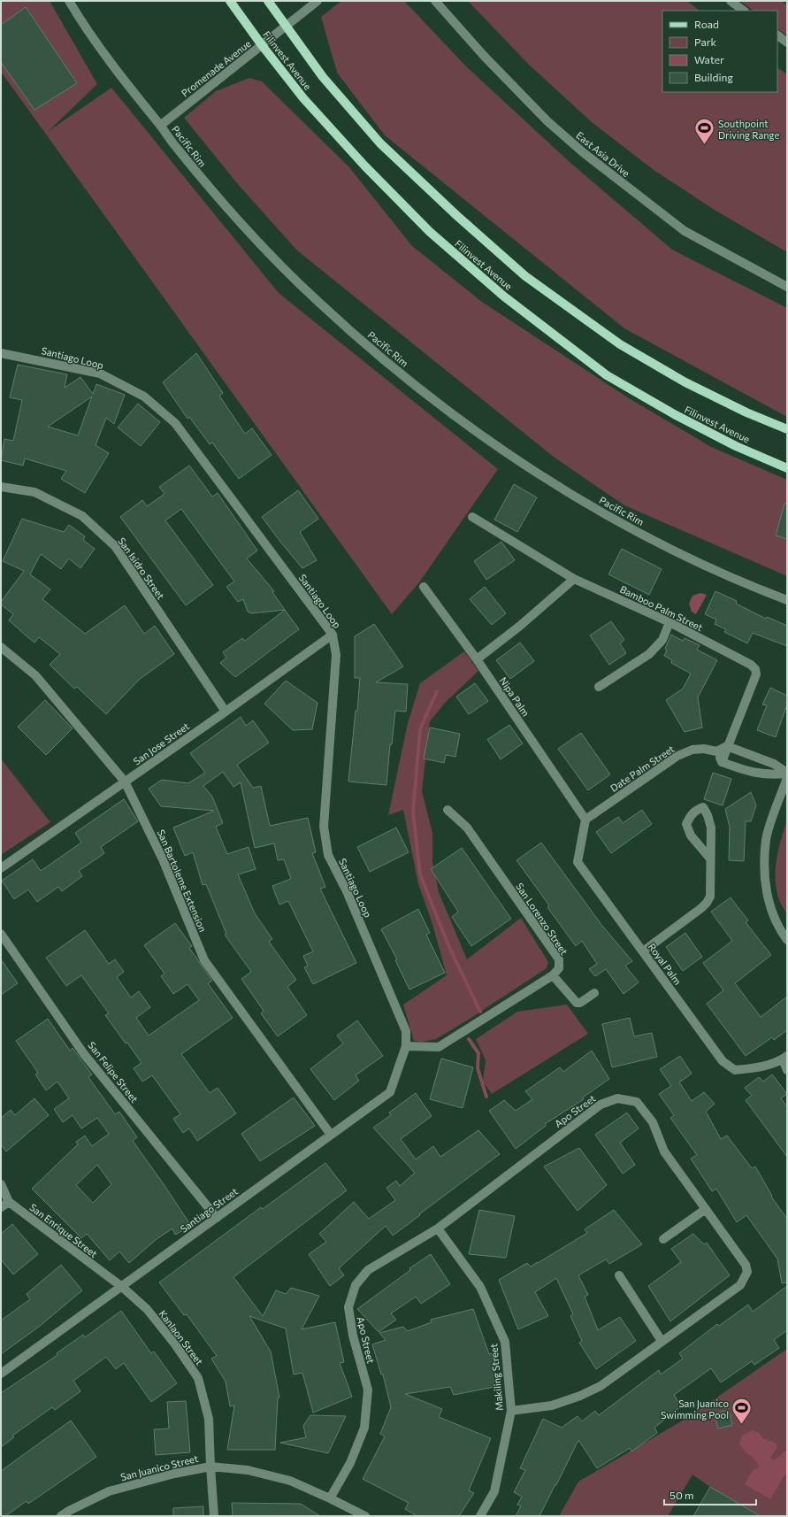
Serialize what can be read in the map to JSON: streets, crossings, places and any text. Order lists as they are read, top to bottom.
{
  "streets": {
    "main road": ["Filinvest Avenue"],
    "street": [
      "Promenade Avenue",
      "Pacific Rim",
      "East Asia Drive",
      "Santiago Loop",
      "San Isidro Street",
      "Bamboo Palm Street",
      "Nipa Palm",
      "San Jose Street",
      "Date Palm Street",
      "San Bartoleme Extension",
      "San Lorenzo Street",
      "Royal Palm",
      "San Felipe Street",
      "Apo Street",
      "Santiago Street",
      "San Enrique Street",
      "Kanlaon Street",
      "Makiling Street",
      "San Juanico Street"
    ]
  },
  "crossings": [
    ["Filinvest Avenue", "Promenade Avenue"],
    ["Promenade Avenue", "Pacific Rim"],
    ["Santiago Loop", "San Jose Street"],
    ["Santiago Loop", "Santiago Street"],
    ["San Isidro Street", "San Jose Street"],
    ["Nipa Palm", "Date Palm Street"],
    ["Nipa Palm", "Royal Palm"],
    ["San Jose Street", "San Bartoleme Extension"],
    ["Date Palm Street", "Royal Palm"],
    ["San Bartoleme Extension", "Santiago Street"],
    ["San Felipe Street", "Santiago Street"],
    ["Apo Street", "Makiling Street"],
    ["Apo Street", "San Juanico Street"],
    ["Santiago Street", "San Enrique Street"],
    ["Santiago Street", "Kanlaon Street"],
    ["San Enrique Street", "Kanlaon Street"],
    ["Kanlaon Street", "San Juanico Street"]
  ],
  "places": {
    "sports": ["Southpoint Driving Range", "San Juanico Swimming Pool"]
  },
  "legend": [
    "Road",
    "Park",
    "Water",
    "Building"
  ],
  "scale_bar": "50 m"
}
